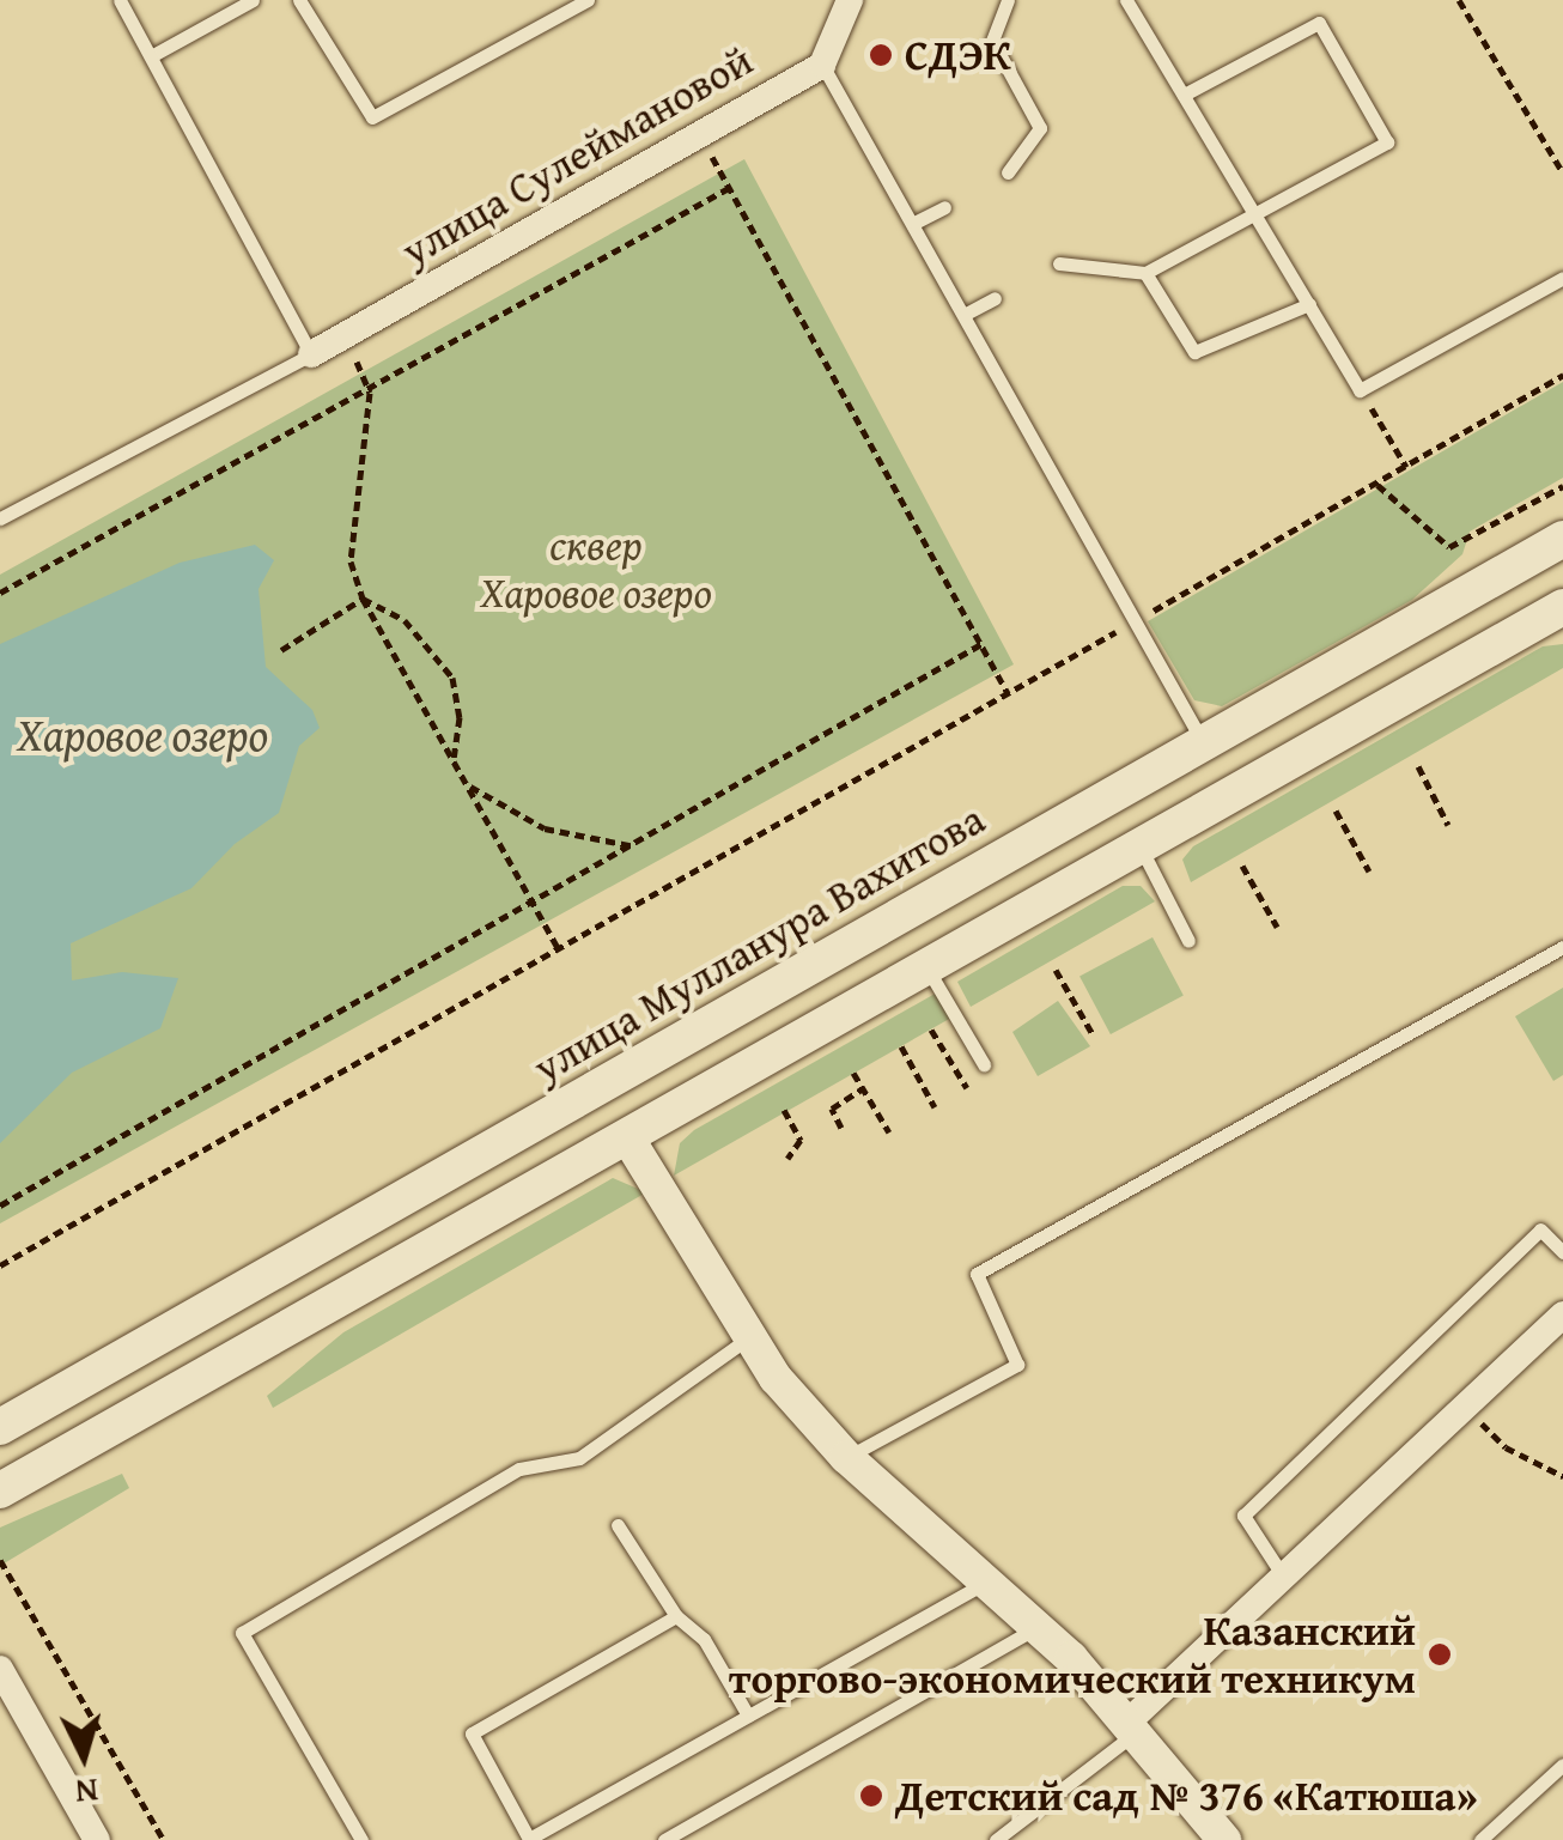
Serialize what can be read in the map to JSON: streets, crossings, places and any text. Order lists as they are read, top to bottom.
{
  "streets": {
    "main road": ["улица Мулланура Вахитова"],
    "street": ["улица Сулеймановой"]
  },
  "water": ["Харовое озеро"],
  "parks": ["сквер Харовое озеро"],
  "places": ["СДЭК", "Казанский торгово-экономический техникум", "Детский сад № 376 «Катюша»"],
  "north": "bottom"
}
